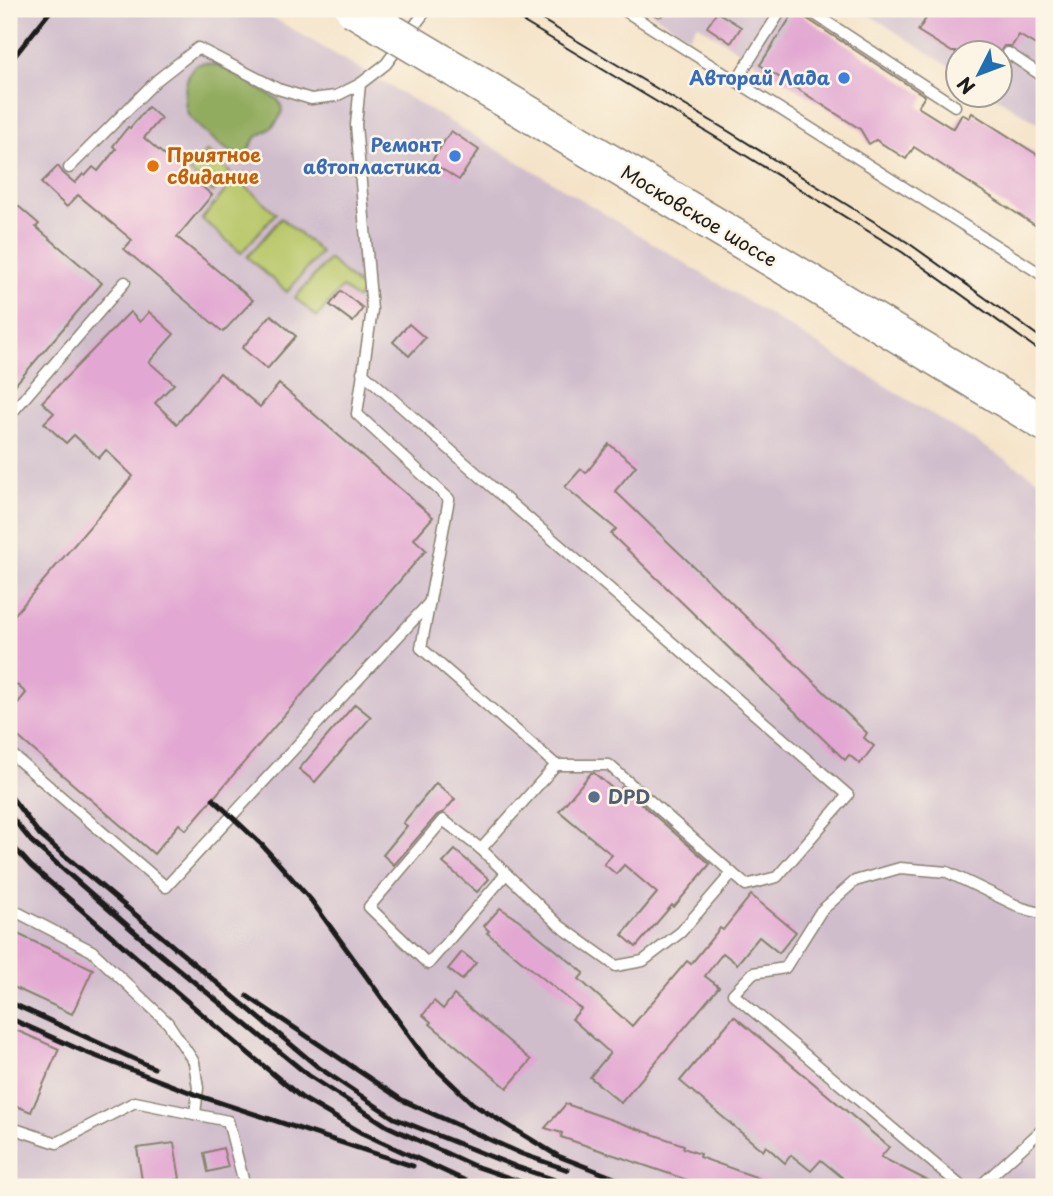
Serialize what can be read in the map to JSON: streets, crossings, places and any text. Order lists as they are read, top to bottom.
{
  "streets": {
    "main road": ["Московское шоссе"]
  },
  "places": [
    "Авторай Лада",
    "Ремонт автопластика",
    "Приятное свидание",
    "DPD"
  ],
  "north": "bottom left"
}
